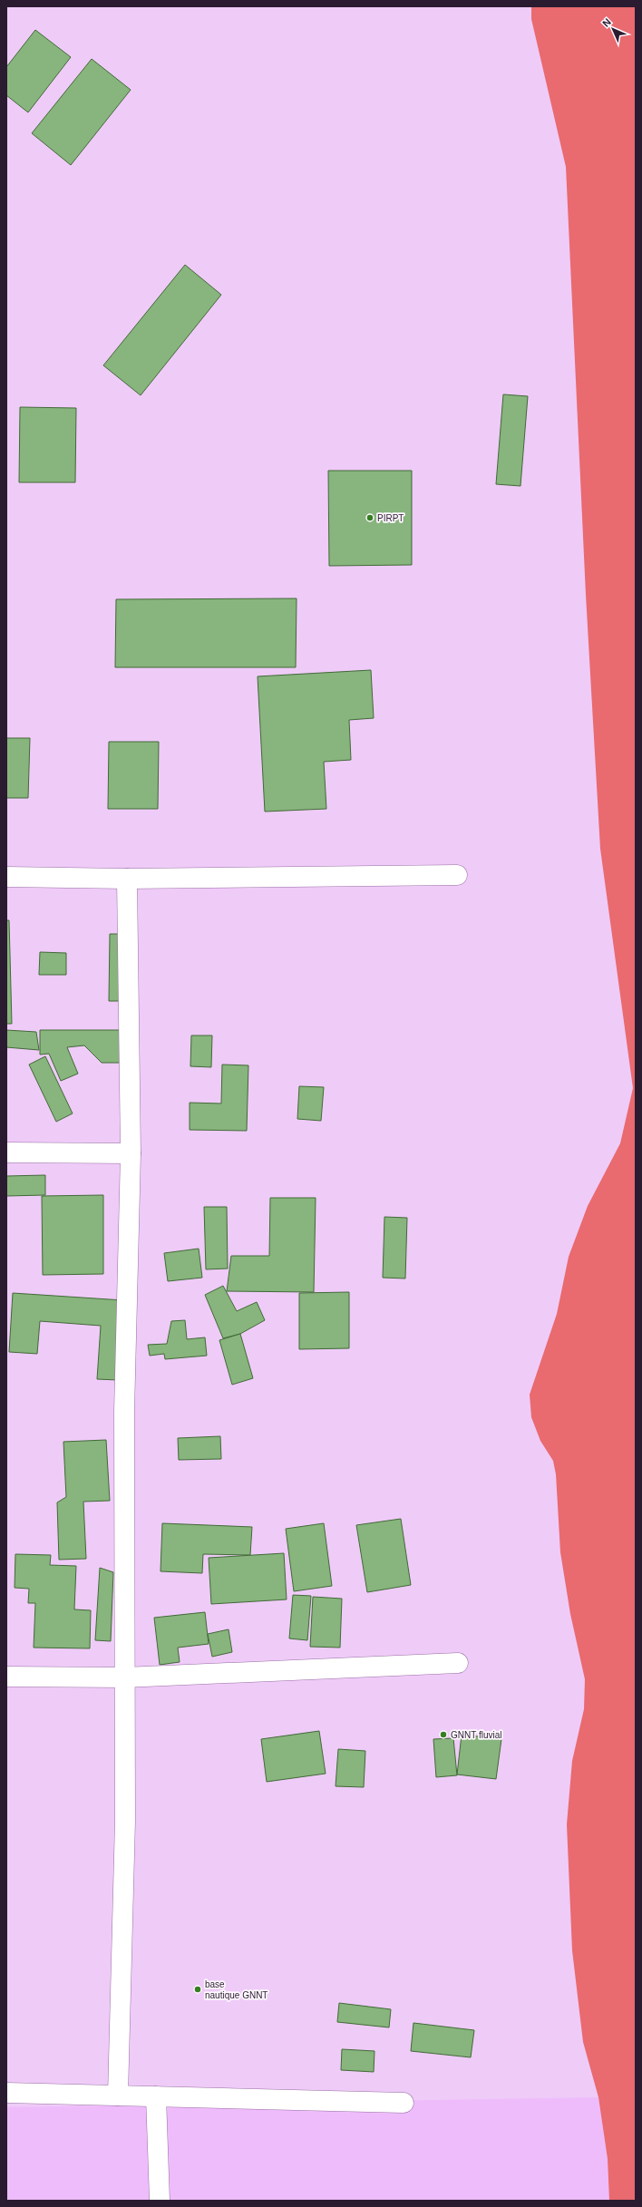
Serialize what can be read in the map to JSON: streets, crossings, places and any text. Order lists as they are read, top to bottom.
{
  "places": ["PIRPT", "GNNT fluvial", "base nautique GNNT"],
  "north": "top left"
}
